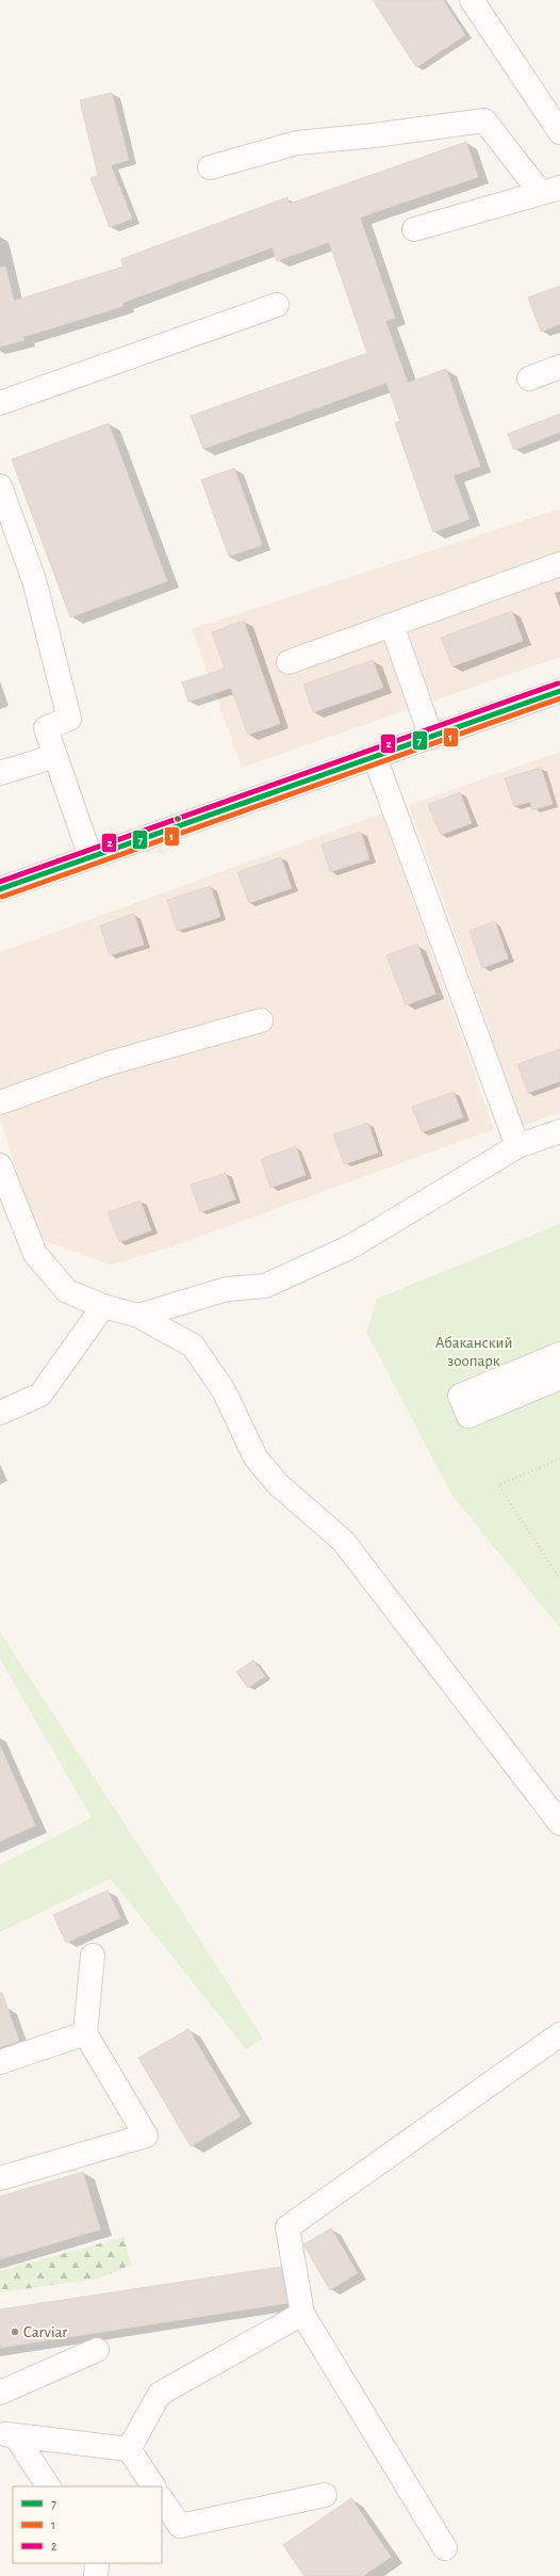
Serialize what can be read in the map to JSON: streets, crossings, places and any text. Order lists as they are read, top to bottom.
{
  "parks": ["Абаканский зоопарк"],
  "places": ["Carviar"],
  "lines": ["transit line 2", "transit line 7", "transit line 1"],
  "legend": ["7", "1", "2"]
}
